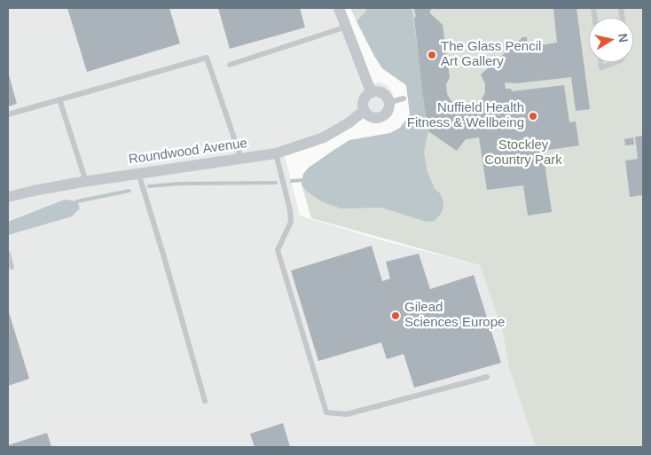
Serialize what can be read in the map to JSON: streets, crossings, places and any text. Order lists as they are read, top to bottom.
{
  "streets": {
    "street": ["Roundwood Avenue"]
  },
  "parks": ["Stockley Country Park"],
  "places": ["The Glass Pencil Art Gallery", "Nuffield Health Fitness & Wellbeing", "Gilead Sciences Europe"],
  "north": "right"
}
